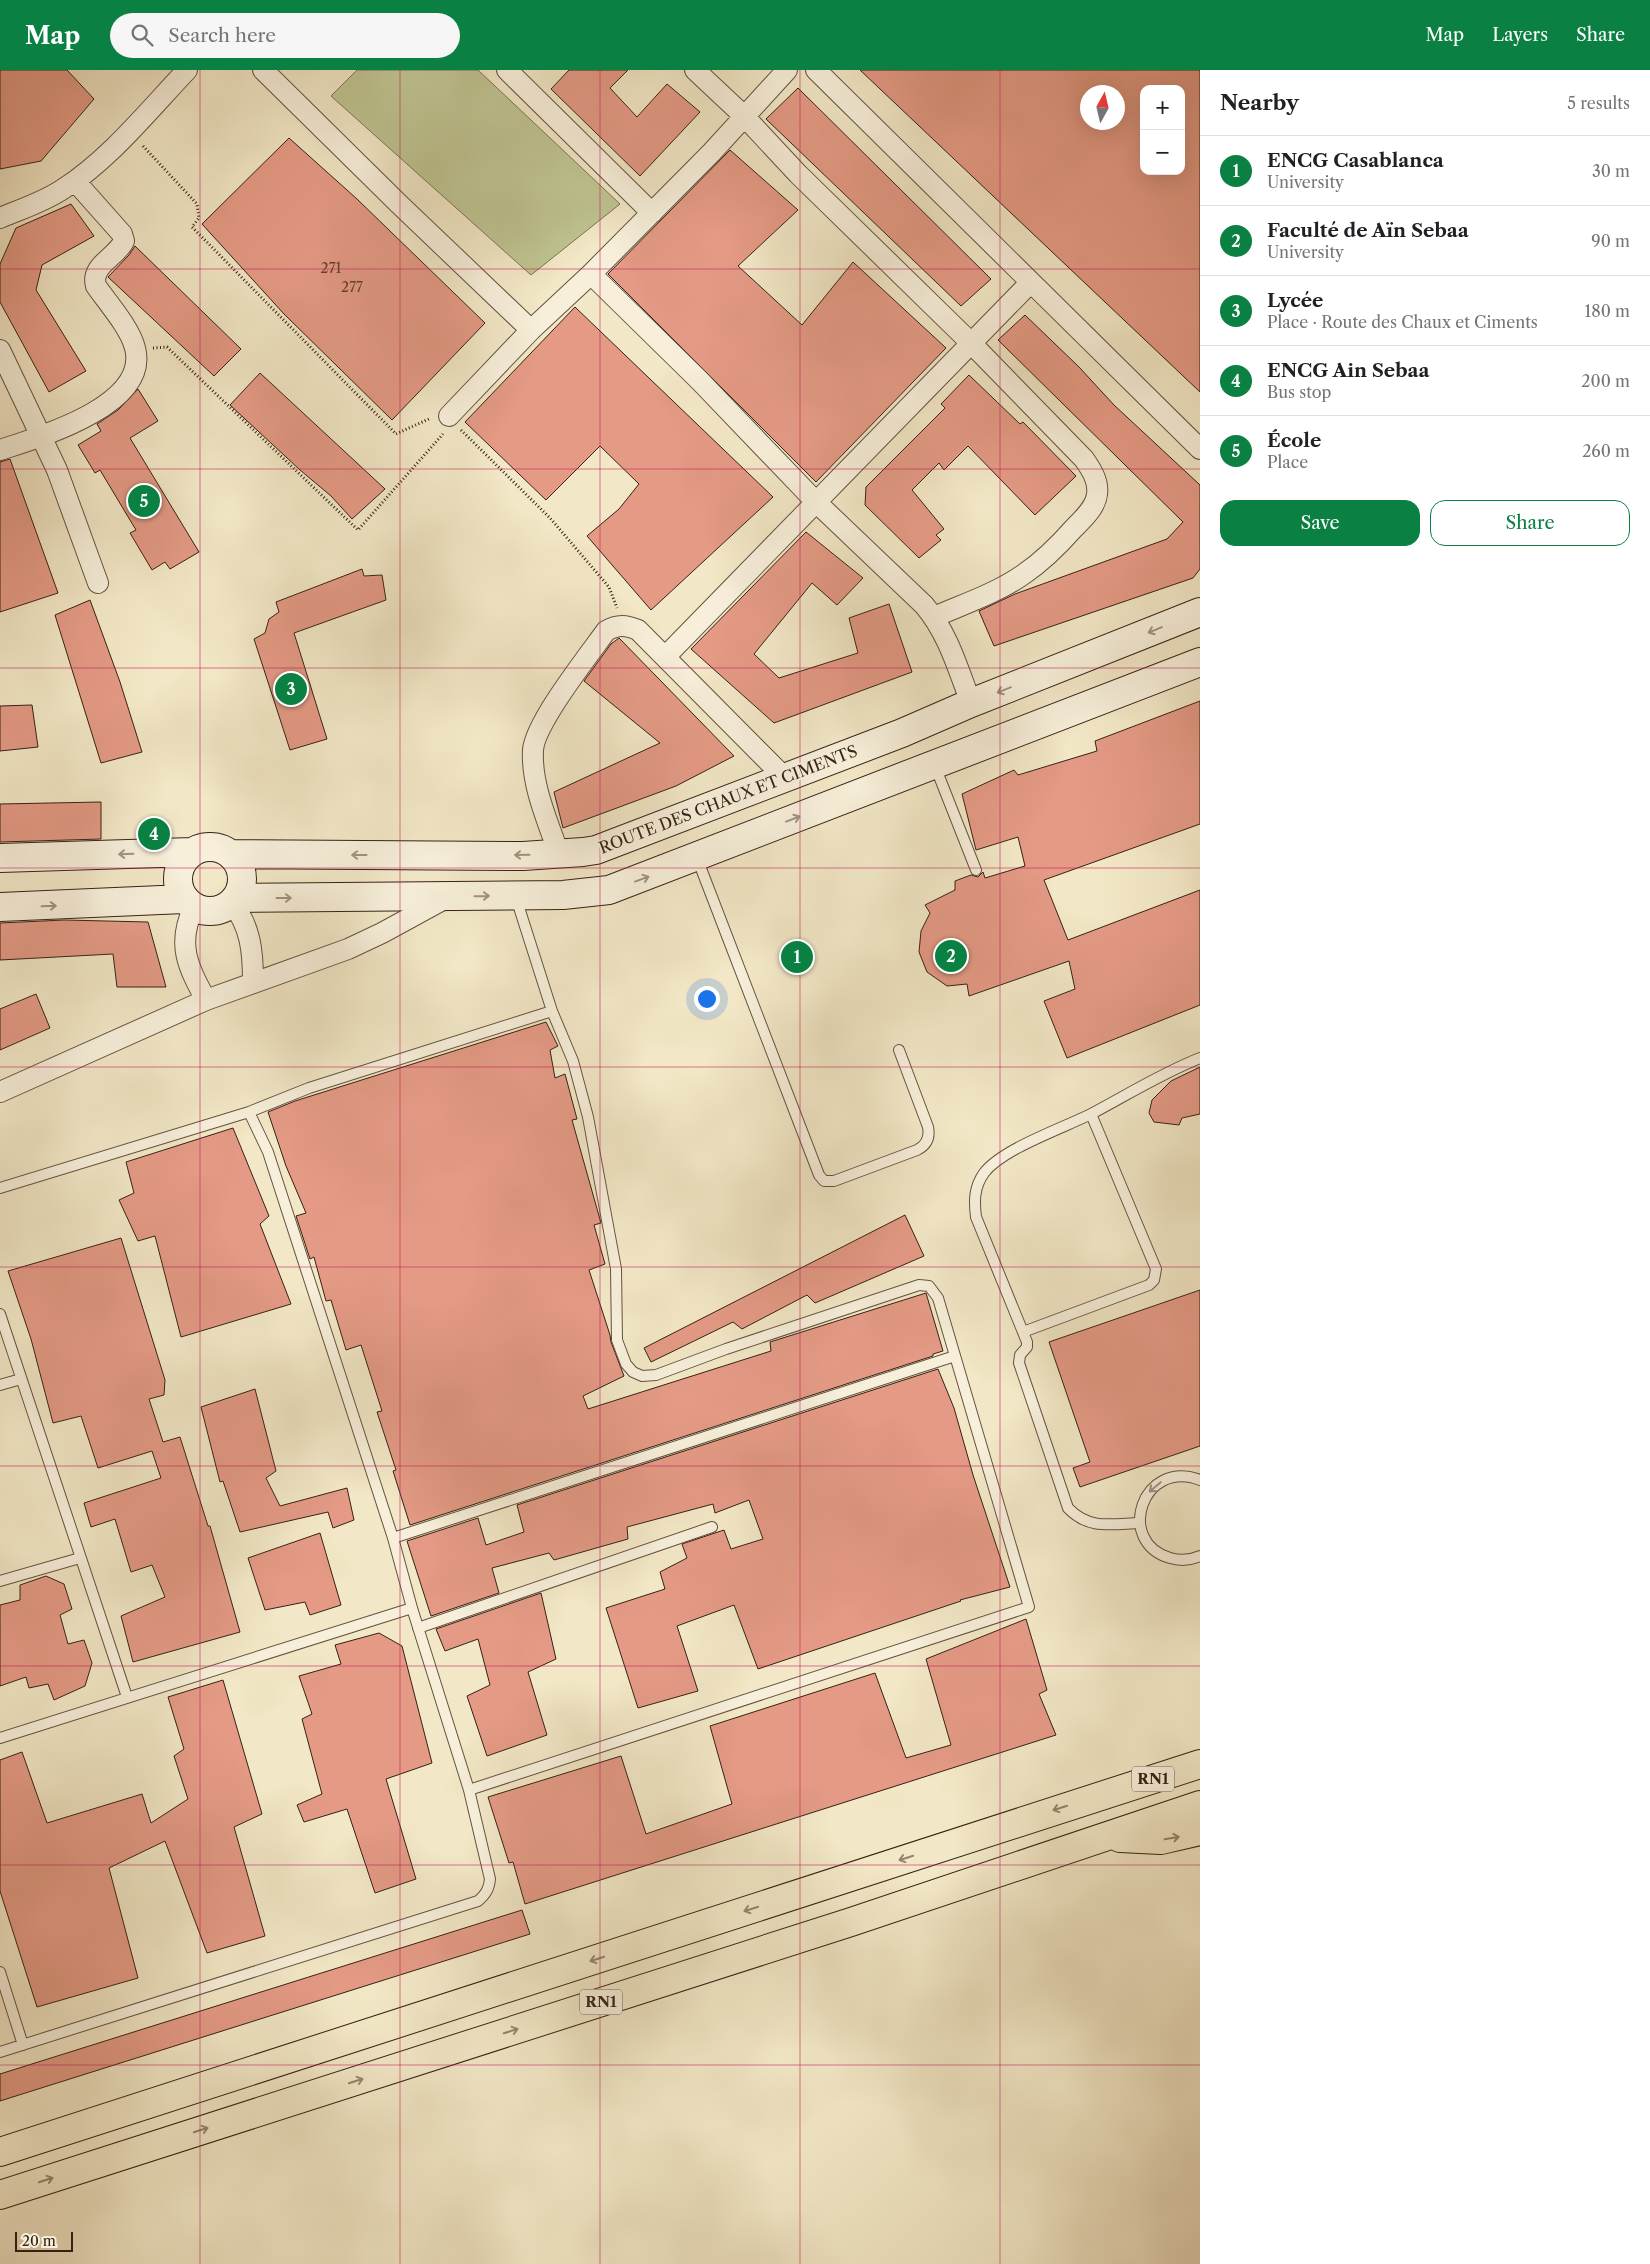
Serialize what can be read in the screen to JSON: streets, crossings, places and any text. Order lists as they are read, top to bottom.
{
  "streets": {
    "highway": ["RN1"],
    "street": ["ROUTE DES CHAUX ET CIMENTS"]
  },
  "house_numbers": ["271", "277"],
  "scale_bar": "20 m",
  "north": "top",
  "page": {
    "header": "Map",
    "search": "Search here",
    "nav": ["Map", "Layers", "Share"],
    "heading": ["Nearby", "5 results"],
    "map_buttons": ["+", "−"],
    "list": [
      {
        "mark": "1",
        "name": "ENCG Casablanca",
        "note": "University",
        "value": "30 m"
      },
      {
        "mark": "2",
        "name": "Faculté de Aïn Sebaa",
        "note": "University",
        "value": "90 m"
      },
      {
        "mark": "3",
        "name": "Lycée",
        "note": "Place · Route des Chaux et Ciments",
        "value": "180 m"
      },
      {
        "mark": "4",
        "name": "ENCG Ain Sebaa",
        "note": "Bus stop",
        "value": "200 m"
      },
      {
        "mark": "5",
        "name": "École",
        "note": "Place",
        "value": "260 m"
      }
    ],
    "pins": [
      "5",
      "3",
      "4",
      "2",
      "1"
    ],
    "buttons": ["Save", "Share"],
    "scale": "20 m"
  }
}
